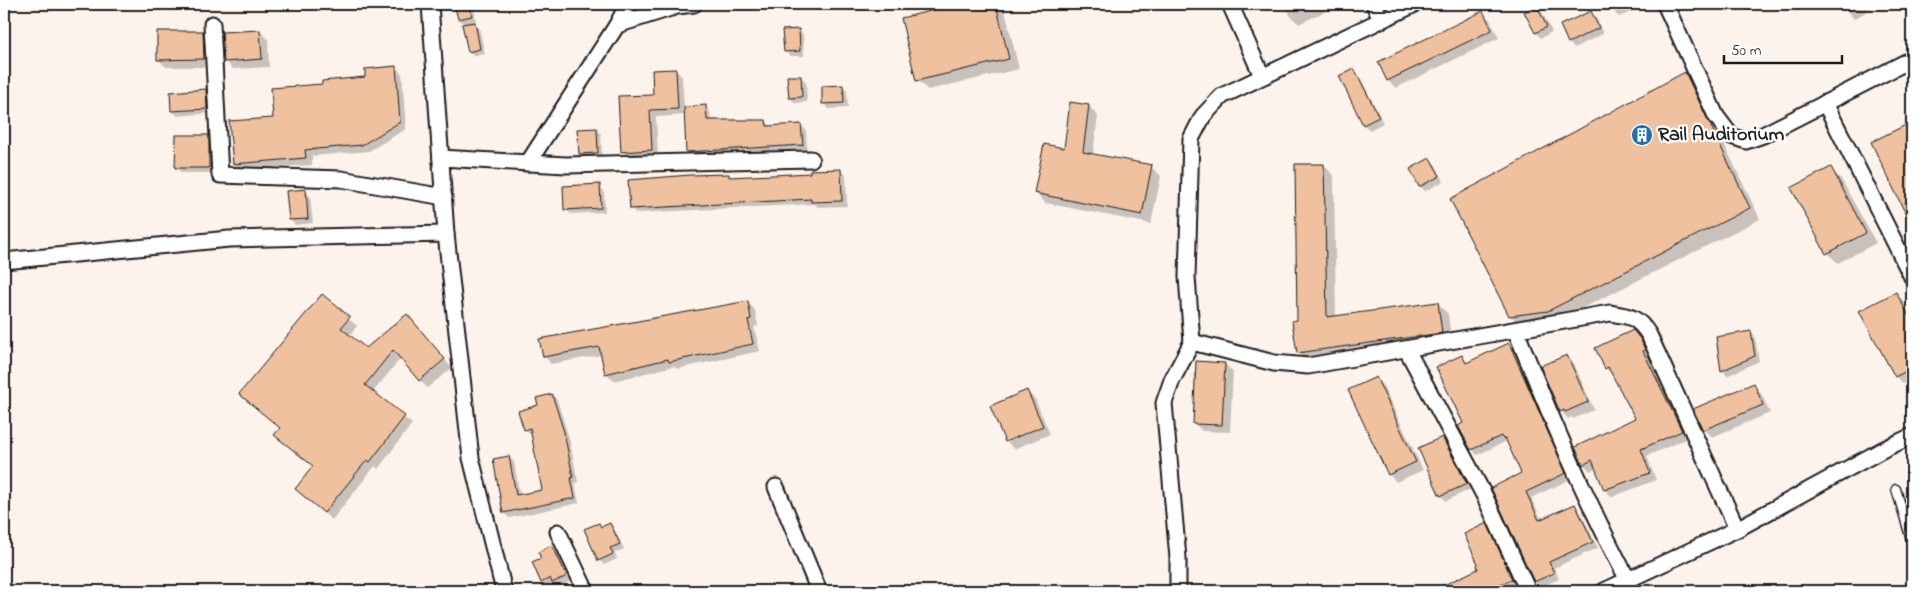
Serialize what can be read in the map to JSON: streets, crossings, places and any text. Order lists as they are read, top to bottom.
{
  "places": {
    "building": ["Rail Auditorium"]
  },
  "scale_bar": "50 m"
}
